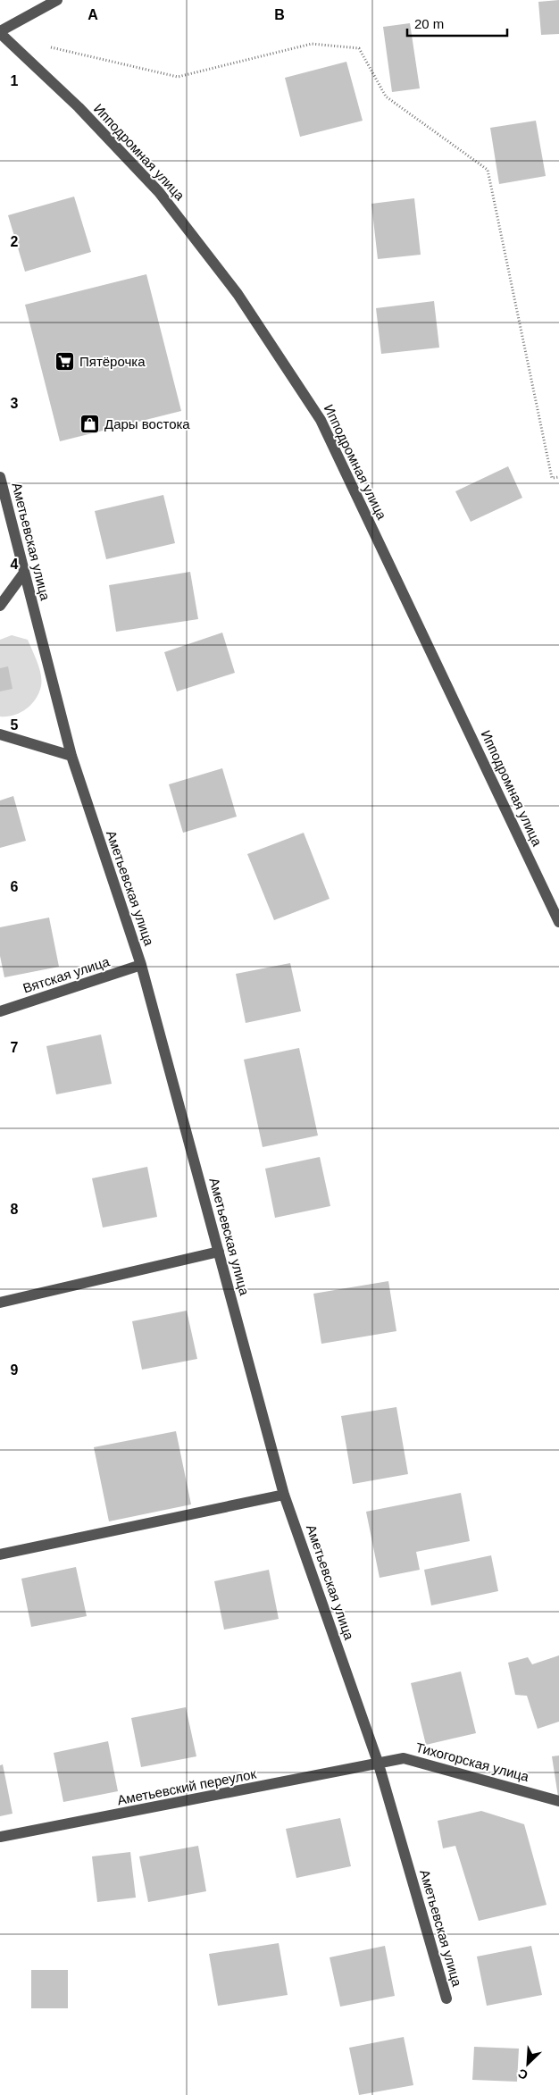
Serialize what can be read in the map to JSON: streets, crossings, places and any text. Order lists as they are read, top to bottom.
{
  "streets": {
    "street": [
      "Ипподромная улица",
      "Аметьевская улица",
      "Вятская улица",
      "Тихогорская улица",
      "Аметьевский переулок"
    ]
  },
  "crossings": [
    ["Аметьевская улица", "Вятская улица"],
    ["Аметьевская улица", "Тихогорская улица"],
    ["Аметьевская улица", "Аметьевский переулок"],
    ["Тихогорская улица", "Аметьевский переулок"]
  ],
  "places": {
    "supermarket": ["Пятёрочка"],
    "shop": ["Дары востока"]
  },
  "scale_bar": "20 m",
  "north": "bottom left",
  "grid": {
    "columns": ["A", "B"],
    "rows": [
      "1",
      "2",
      "3",
      "4",
      "5",
      "6",
      "7",
      "8",
      "9"
    ]
  }
}
